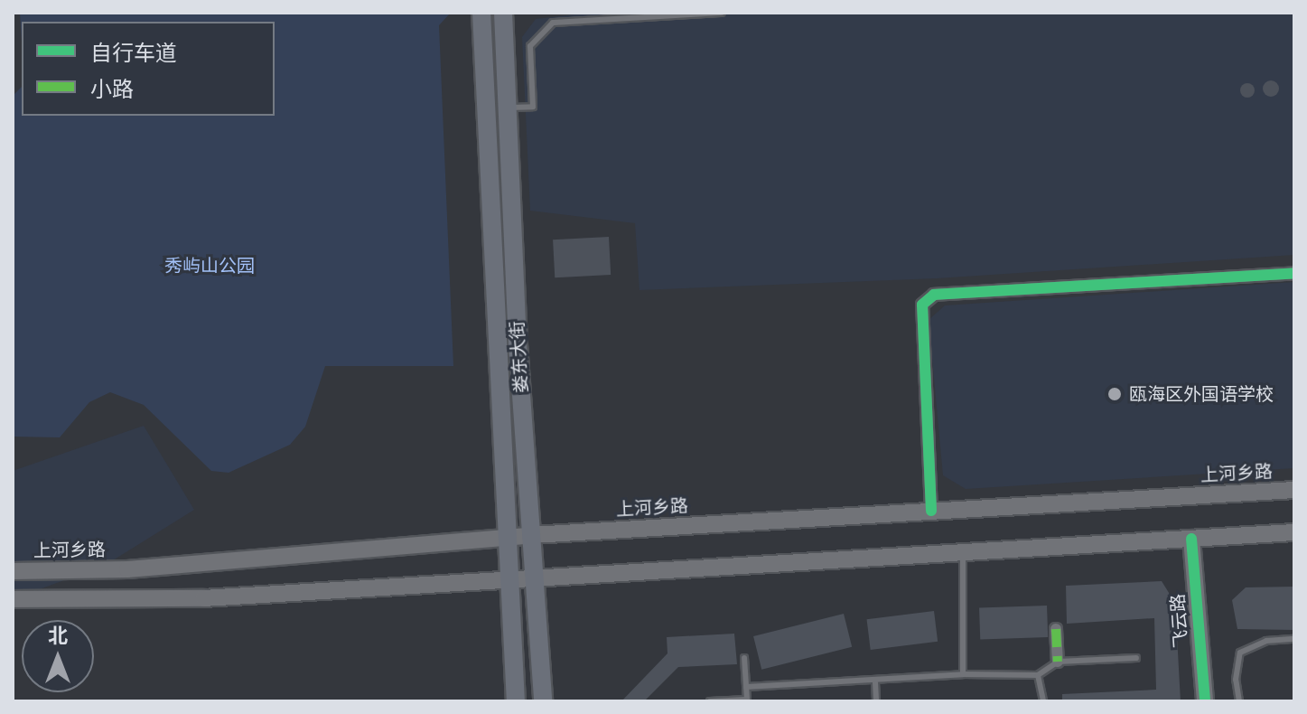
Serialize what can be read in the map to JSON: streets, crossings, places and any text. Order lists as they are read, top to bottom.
{
  "streets": {
    "main road": ["娄东大街", "上河乡路", "飞云路"]
  },
  "crossings": [
    ["娄东大街", "上河乡路"]
  ],
  "parks": ["秀屿山公园"],
  "places": ["瓯海区外国语学校"],
  "legend": ["自行车道", "小路"],
  "north": "top"
}
